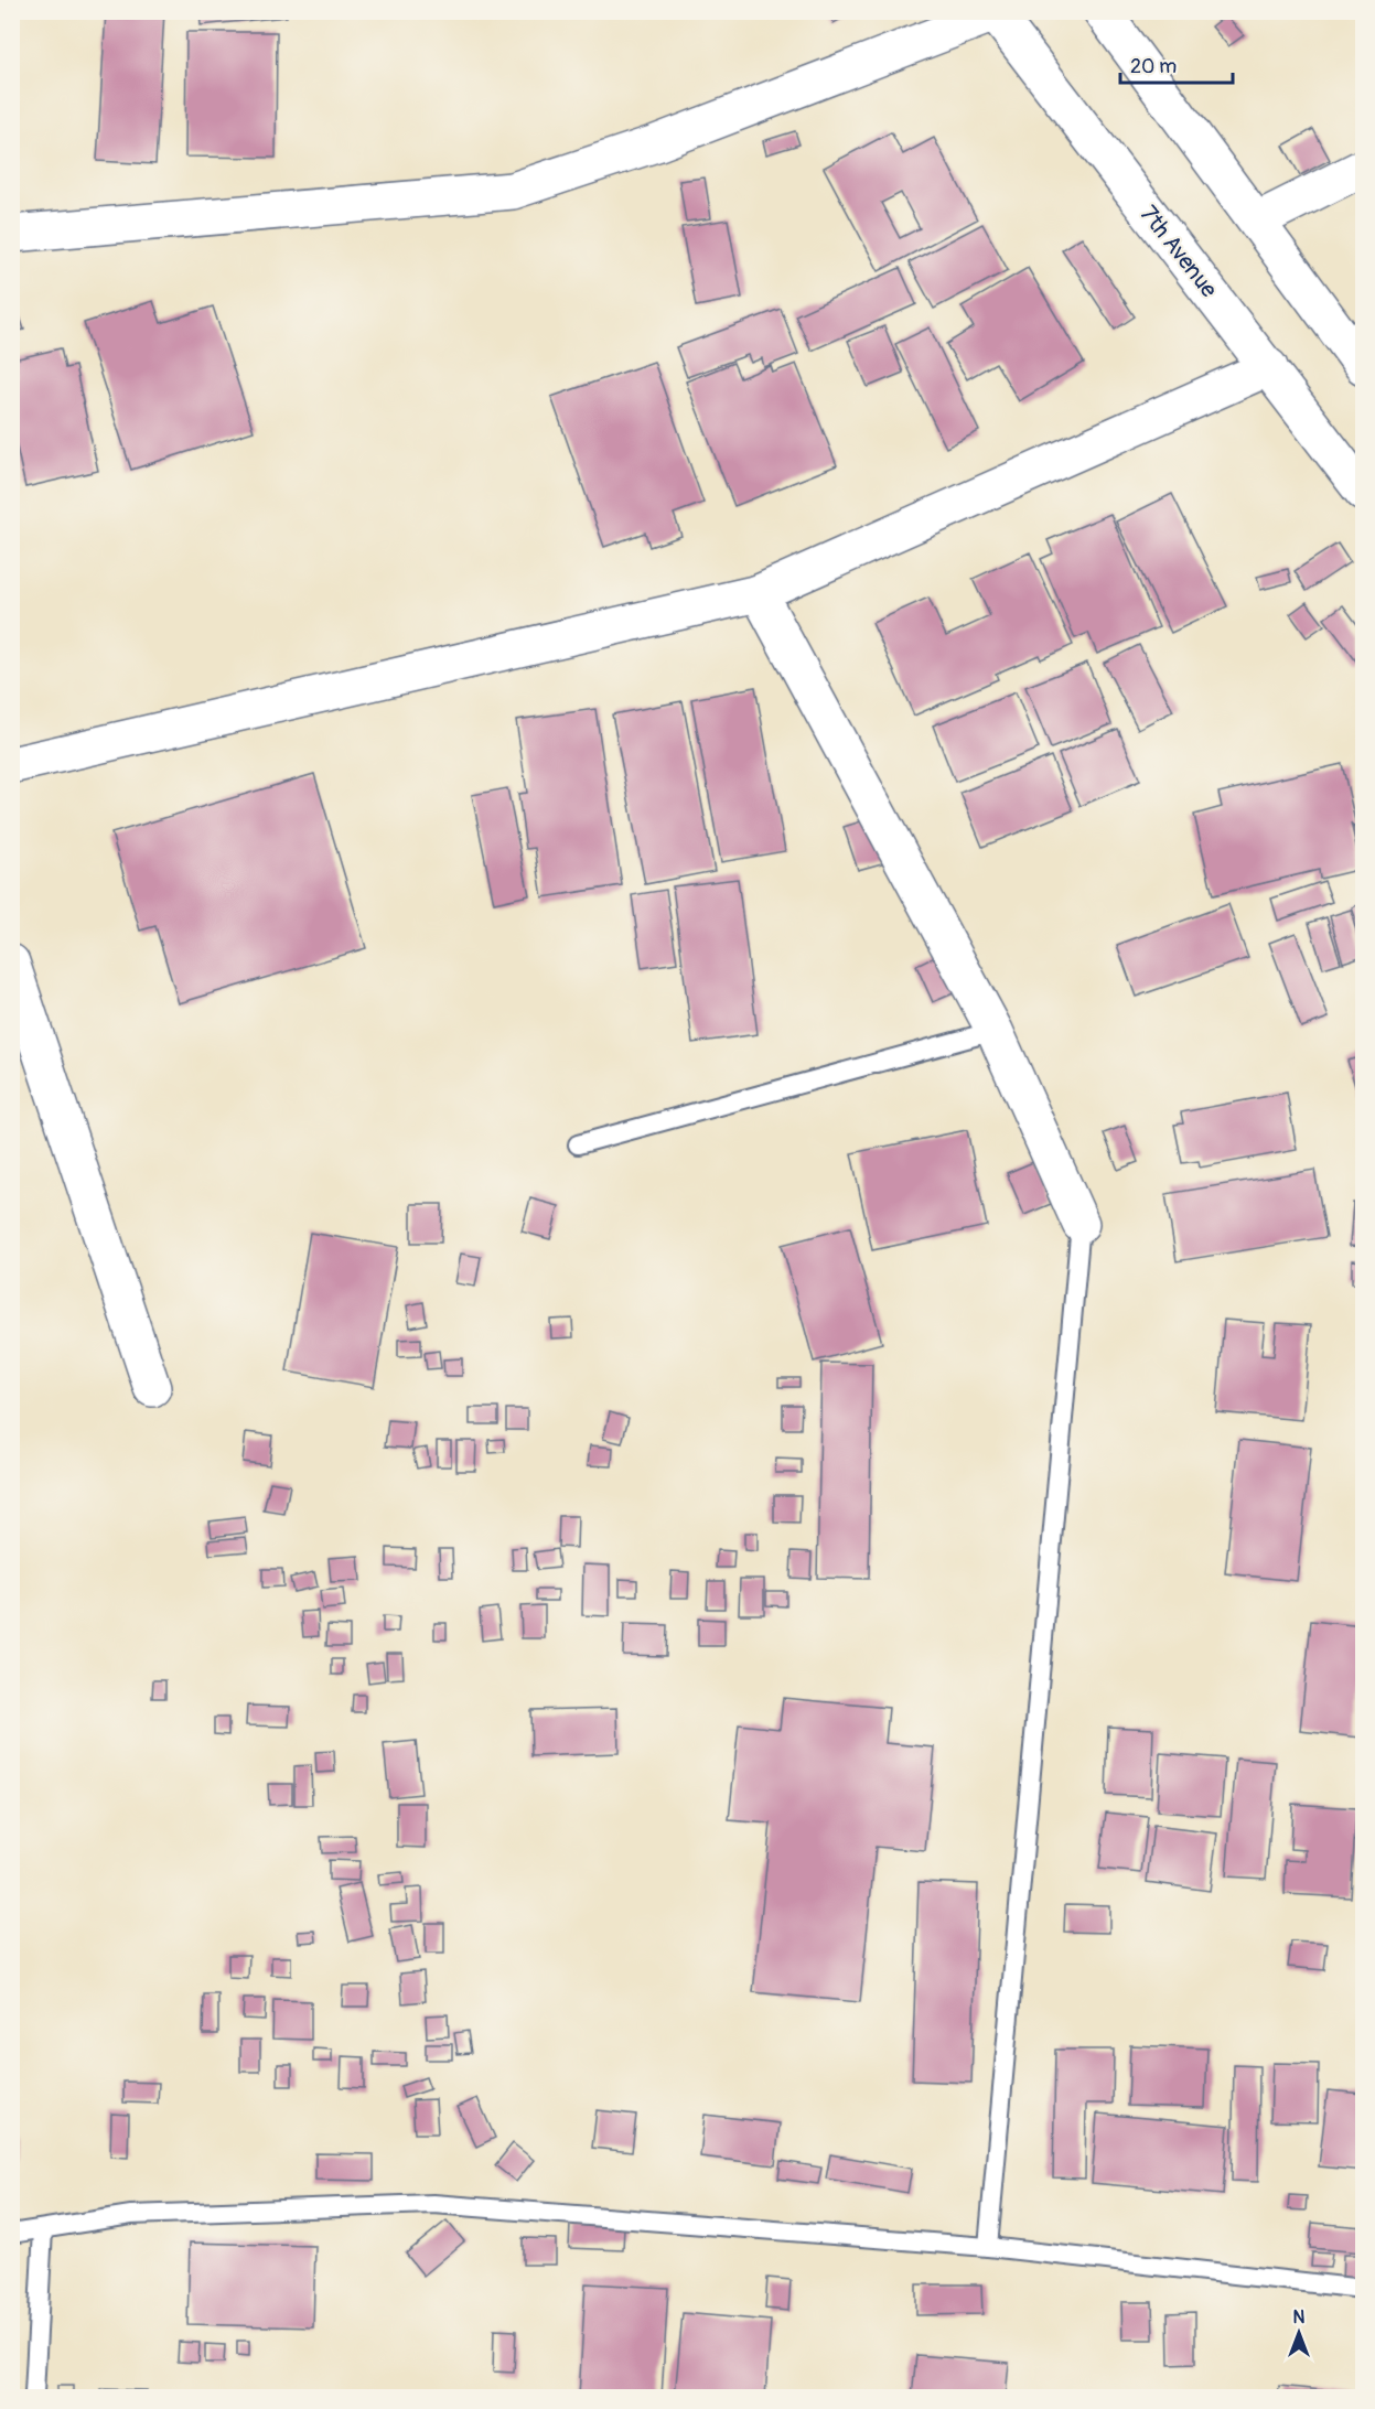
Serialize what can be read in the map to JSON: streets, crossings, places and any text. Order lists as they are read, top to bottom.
{
  "streets": {
    "street": ["7th Avenue"]
  },
  "scale_bar": "20 m",
  "north": "top"
}
